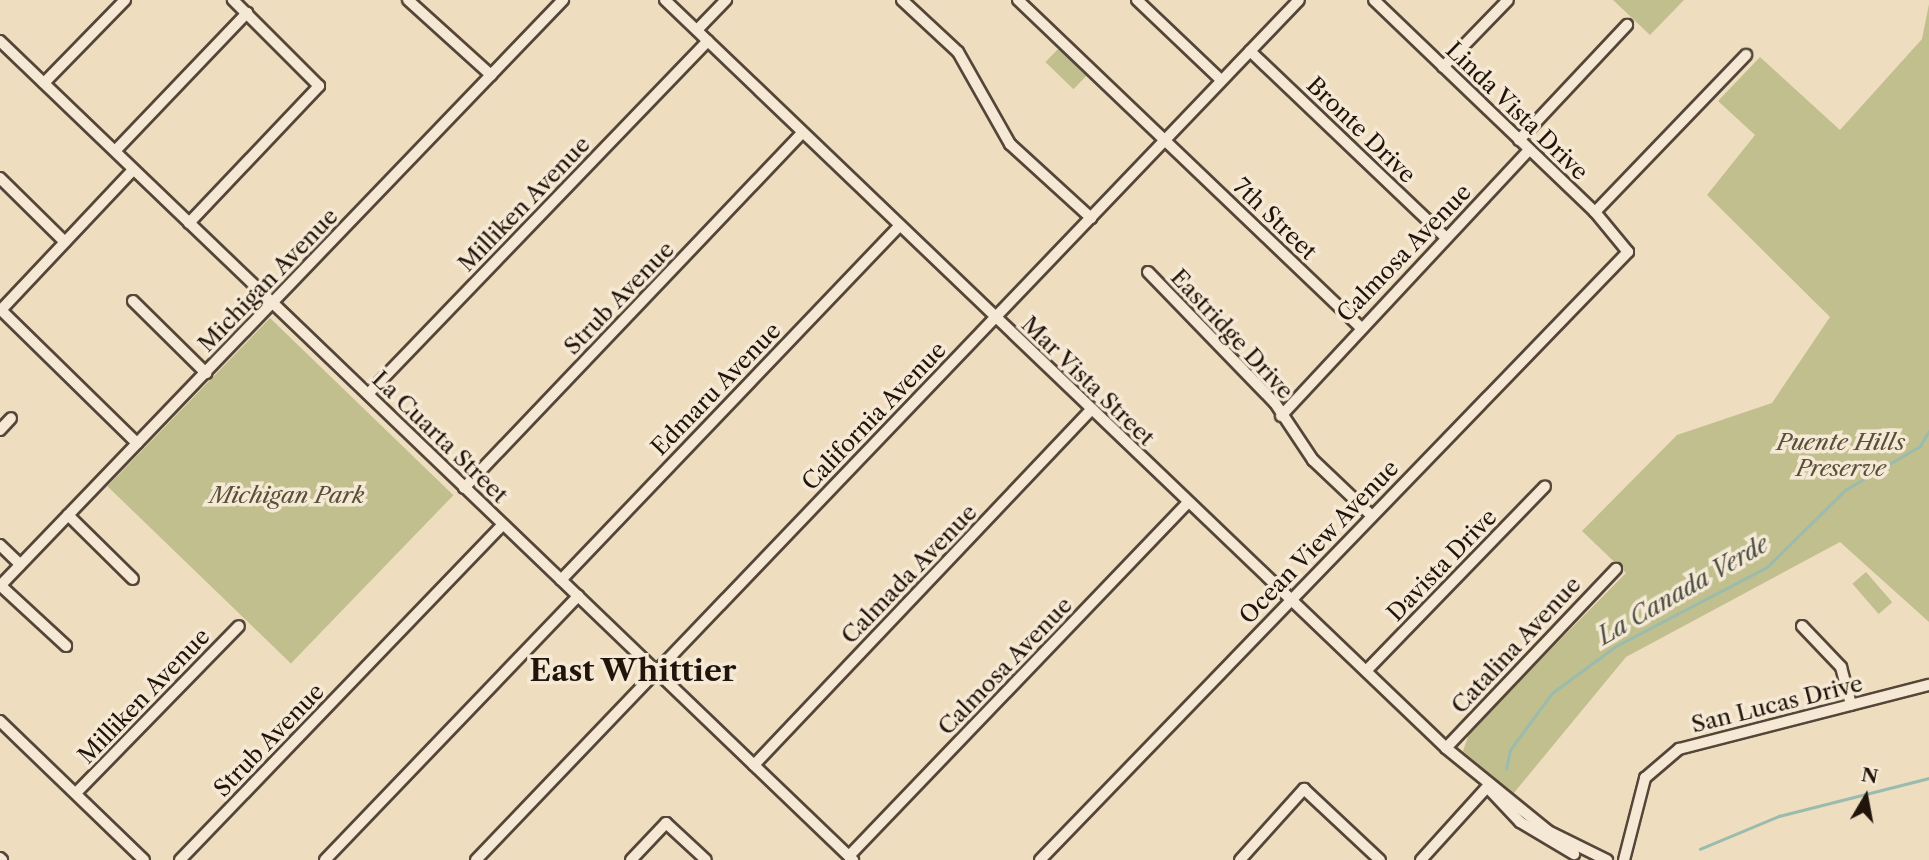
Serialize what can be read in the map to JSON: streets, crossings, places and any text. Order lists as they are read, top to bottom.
{
  "streets": {
    "street": [
      "Linda Vista Drive",
      "Bronte Drive",
      "Milliken Avenue",
      "7th Street",
      "Calmosa Avenue",
      "Michigan Avenue",
      "Strub Avenue",
      "Eastridge Drive",
      "Mar Vista Street",
      "Edmaru Avenue",
      "California Avenue",
      "La Cuarta Street",
      "Ocean View Avenue",
      "Davista Drive",
      "Calmada Avenue",
      "Catalina Avenue",
      "San Lucas Drive"
    ]
  },
  "crossings": [
    ["Linda Vista Drive", "Calmosa Avenue"],
    ["Linda Vista Drive", "Ocean View Avenue"],
    ["Bronte Drive", "Calmosa Avenue"],
    ["Bronte Drive", "California Avenue"],
    ["Milliken Avenue", "Mar Vista Street"],
    ["Milliken Avenue", "La Cuarta Street"],
    ["7th Street", "Calmosa Avenue"],
    ["7th Street", "California Avenue"],
    ["Calmosa Avenue", "Eastridge Drive"],
    ["Calmosa Avenue", "Mar Vista Street"],
    ["Calmosa Avenue", "La Cuarta Street"],
    ["Michigan Avenue", "La Cuarta Street"],
    ["Strub Avenue", "Mar Vista Street"],
    ["Strub Avenue", "La Cuarta Street"],
    ["Eastridge Drive", "Ocean View Avenue"],
    ["Mar Vista Street", "Edmaru Avenue"],
    ["Mar Vista Street", "California Avenue"],
    ["Mar Vista Street", "Ocean View Avenue"],
    ["Mar Vista Street", "Davista Drive"],
    ["Mar Vista Street", "Calmada Avenue"],
    ["Mar Vista Street", "Catalina Avenue"],
    ["Edmaru Avenue", "La Cuarta Street"],
    ["California Avenue", "La Cuarta Street"],
    ["La Cuarta Street", "Calmada Avenue"]
  ],
  "districts": ["East Whittier"],
  "water": ["La Canada Verde"],
  "parks": ["Puente Hills Preserve", "Michigan Park"],
  "north": "top"
}
